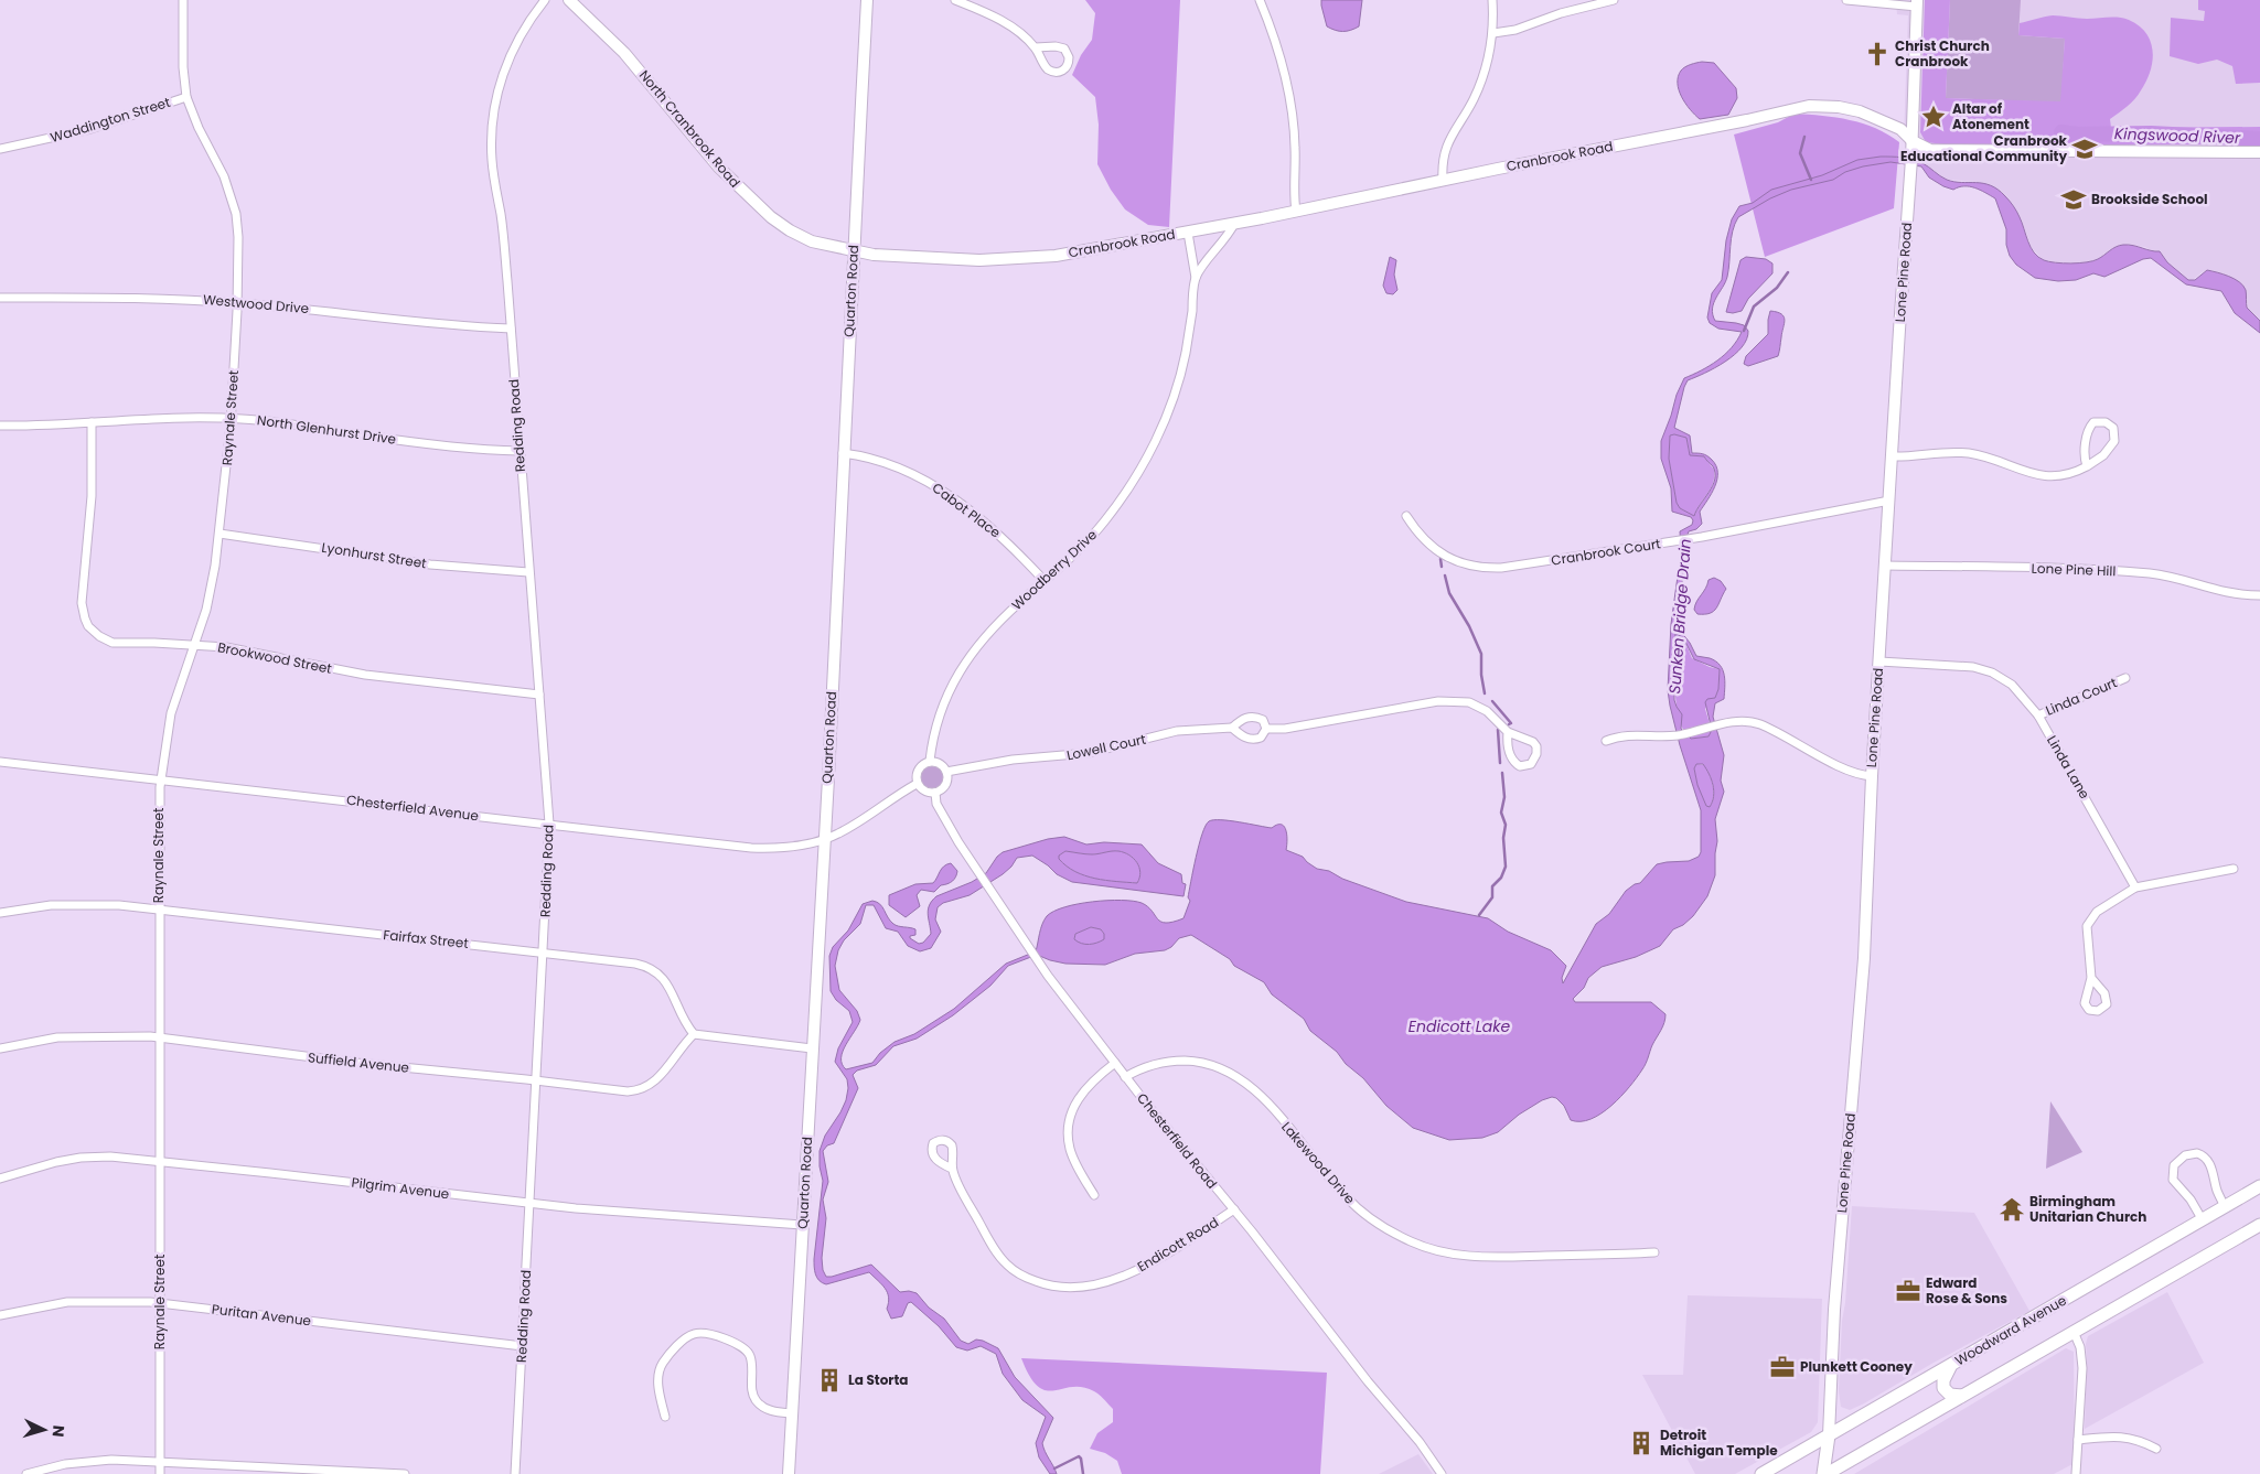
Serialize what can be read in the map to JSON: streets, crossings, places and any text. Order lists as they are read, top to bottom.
{
  "streets": {
    "main road": ["Woodward Avenue"],
    "street": [
      "Waddington Street",
      "North Cranbrook Road",
      "Cranbrook Road",
      "Lone Pine Road",
      "Quarton Road",
      "Westwood Drive",
      "Raynale Street",
      "Redding Road",
      "North Glenhurst Drive",
      "Cabot Place",
      "Cranbrook Court",
      "Lyonhurst Street",
      "Woodberry Drive",
      "Lone Pine Hill",
      "Brookwood Street",
      "Linda Court",
      "Lowell Court",
      "Linda Lane",
      "Chesterfield Avenue",
      "Fairfax Street",
      "Suffield Avenue",
      "Chesterfield Road",
      "Lakewood Drive",
      "Pilgrim Avenue",
      "Endicott Road",
      "Puritan Avenue"
    ]
  },
  "crossings": [
    ["Waddington Street", "Raynale Street"],
    ["North Cranbrook Road", "Cranbrook Road"],
    ["North Cranbrook Road", "Quarton Road"],
    ["Cranbrook Road", "Lone Pine Road"],
    ["Cranbrook Road", "Quarton Road"],
    ["Cranbrook Road", "Woodberry Drive"],
    ["Lone Pine Road", "Cranbrook Court"],
    ["Lone Pine Road", "Lone Pine Hill"],
    ["Lone Pine Road", "Linda Lane"],
    ["Lone Pine Road", "Woodward Avenue"],
    ["Quarton Road", "Cabot Place"],
    ["Quarton Road", "Chesterfield Avenue"],
    ["Quarton Road", "Pilgrim Avenue"],
    ["Westwood Drive", "Raynale Street"],
    ["Westwood Drive", "Redding Road"],
    ["Raynale Street", "North Glenhurst Drive"],
    ["Raynale Street", "Lyonhurst Street"],
    ["Raynale Street", "Brookwood Street"],
    ["Raynale Street", "Chesterfield Avenue"],
    ["Raynale Street", "Fairfax Street"],
    ["Raynale Street", "Suffield Avenue"],
    ["Raynale Street", "Pilgrim Avenue"],
    ["Raynale Street", "Puritan Avenue"],
    ["Redding Road", "North Glenhurst Drive"],
    ["Redding Road", "Lyonhurst Street"],
    ["Redding Road", "Brookwood Street"],
    ["Redding Road", "Chesterfield Avenue"],
    ["Redding Road", "Fairfax Street"],
    ["Redding Road", "Suffield Avenue"],
    ["Redding Road", "Pilgrim Avenue"],
    ["Redding Road", "Puritan Avenue"],
    ["North Glenhurst Drive", "Brookwood Street"],
    ["Cabot Place", "Woodberry Drive"],
    ["Woodberry Drive", "Lowell Court"],
    ["Woodberry Drive", "Chesterfield Road"],
    ["Linda Court", "Linda Lane"],
    ["Lowell Court", "Chesterfield Road"],
    ["Fairfax Street", "Suffield Avenue"],
    ["Chesterfield Road", "Lakewood Drive"],
    ["Chesterfield Road", "Endicott Road"]
  ],
  "water": ["Kingswood River", "Sunken Bridge Drain", "Endicott Lake"],
  "places": {
    "church": ["Christ Church Cranbrook"],
    "place": ["Altar of Atonement"],
    "school or university": ["Cranbrook Educational Community", "Brookside School"],
    "temple": ["Birmingham Unitarian Church"],
    "office": ["Edward Rose & Sons", "Plunkett Cooney"],
    "building": ["La Storta", "Detroit Michigan Temple"]
  },
  "north": "right"
}
